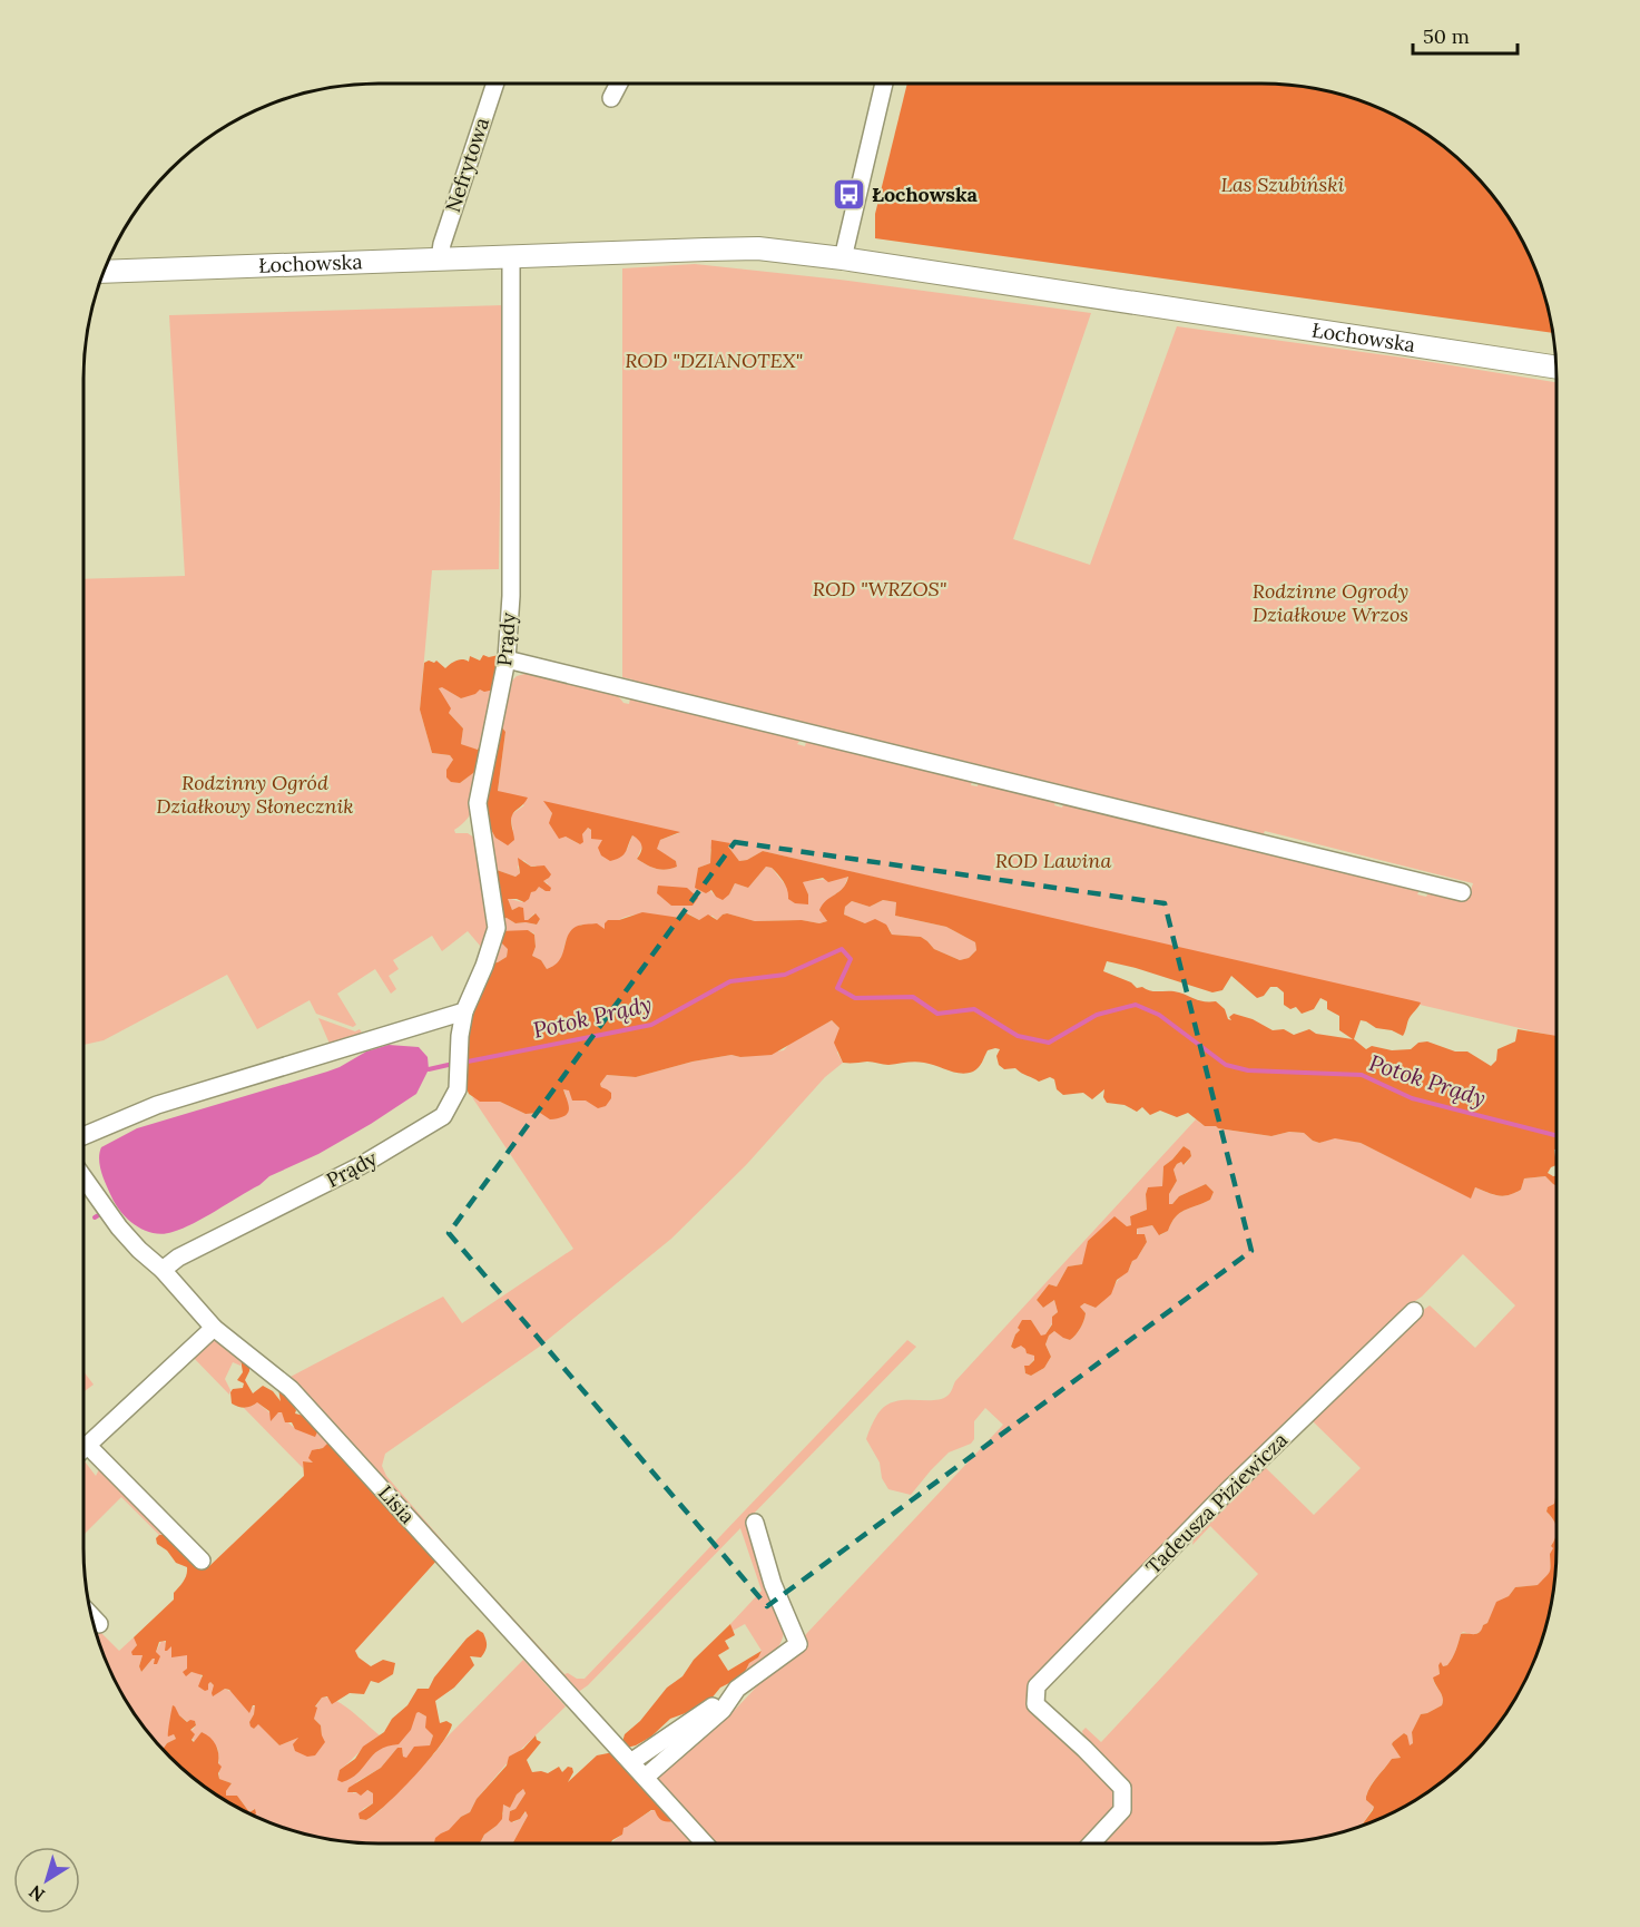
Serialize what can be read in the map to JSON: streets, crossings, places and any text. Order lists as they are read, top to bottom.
{
  "streets": {
    "main road": ["Łochowska"],
    "street": [
      "Nefrytowa",
      "Prądy",
      "Tadeusza Piziewicza",
      "Lisia"
    ]
  },
  "crossings": [
    ["Nefrytowa", "Łochowska"],
    ["Łochowska", "Prądy"],
    ["Prądy", "Lisia"]
  ],
  "water": ["Potok Prądy"],
  "parks": [
    "Las Szubiński",
    "ROD \"DZIANOTEX\"",
    "ROD \"WRZOS\"",
    "Rodzinne Ogrody Działkowe Wrzos",
    "Rodzinny Ogród Działkowy Słonecznik",
    "ROD Lawina"
  ],
  "places": {
    "bus stop": ["Łochowska"]
  },
  "scale_bar": "50 m",
  "north": "bottom left"
}
